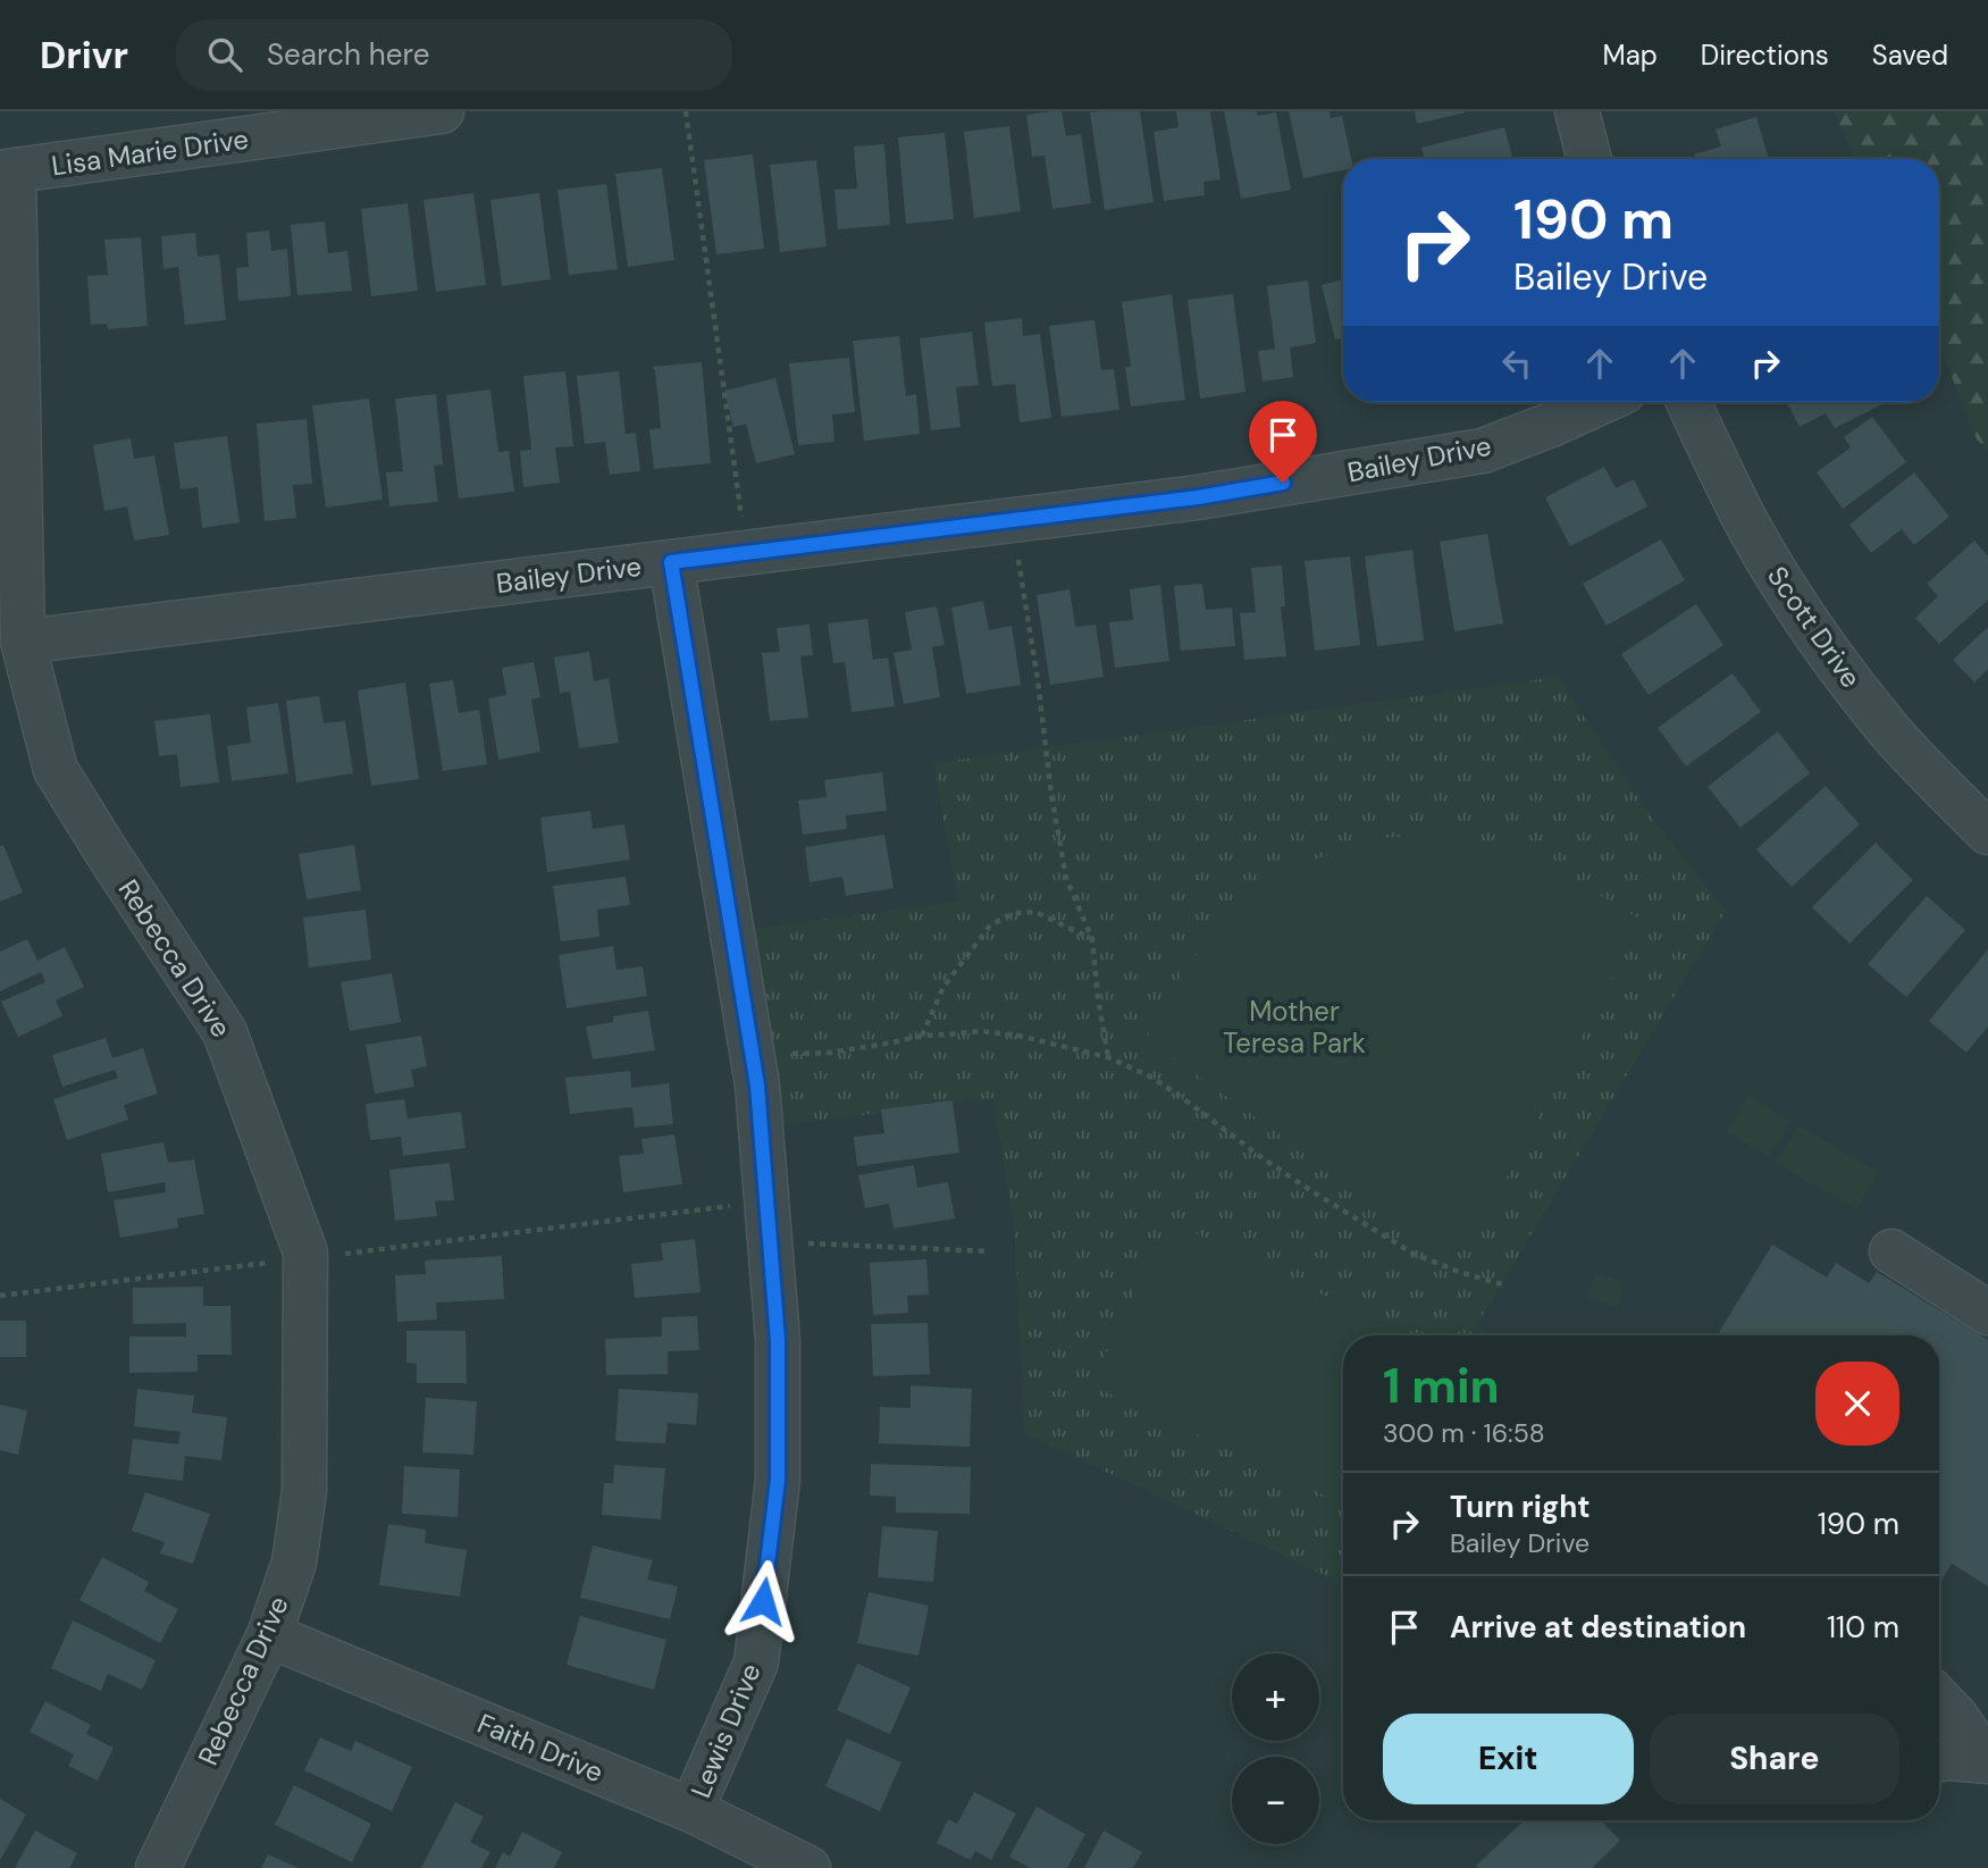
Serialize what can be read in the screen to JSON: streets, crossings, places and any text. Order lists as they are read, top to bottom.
{
  "streets": {
    "street": [
      "Lisa Marie Drive",
      "Bailey Drive",
      "Scott Drive",
      "Rebecca Drive",
      "Lewis Drive",
      "Faith Drive"
    ]
  },
  "crossings": [
    ["Lisa Marie Drive", "Rebecca Drive"],
    ["Bailey Drive", "Rebecca Drive"],
    ["Bailey Drive", "Lewis Drive"],
    ["Rebecca Drive", "Faith Drive"],
    ["Lewis Drive", "Faith Drive"]
  ],
  "parks": ["Mother Teresa Park"],
  "page": {
    "header": "Drivr",
    "search": "Search here",
    "nav": ["Map", "Directions", "Saved"],
    "turn": ["190 m", "Bailey Drive"],
    "heading": ["1 min", "300 m · 16:58"],
    "list": [
      {
        "name": "Turn right",
        "note": "Bailey Drive",
        "value": "190 m"
      },
      {
        "name": "Arrive at destination",
        "value": "110 m"
      }
    ],
    "map_buttons": ["+", "−"],
    "buttons": ["Exit", "Share"]
  }
}
